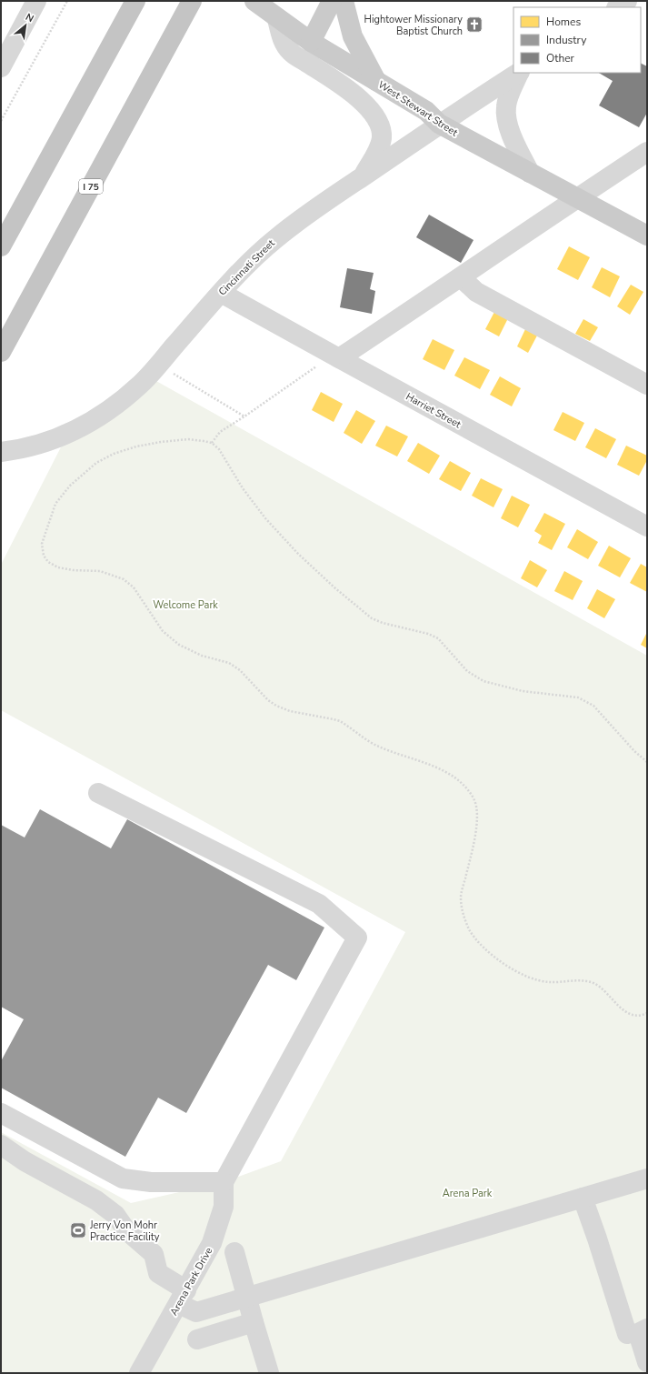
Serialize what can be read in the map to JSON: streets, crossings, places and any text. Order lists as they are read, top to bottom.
{
  "streets": {
    "highway": ["I 75"],
    "main road": ["West Stewart Street"],
    "street": ["Cincinnati Street", "Harriet Street", "Arena Park Drive"]
  },
  "crossings": [
    ["West Stewart Street", "Cincinnati Street"],
    ["Cincinnati Street", "Harriet Street"]
  ],
  "parks": ["Welcome Park", "Arena Park"],
  "places": {
    "church": ["Hightower Missionary Baptist Church"],
    "sports": ["Jerry Von Mohr Practice Facility"]
  },
  "legend": ["Homes", "Industry", "Other"],
  "north": "top right"
}
